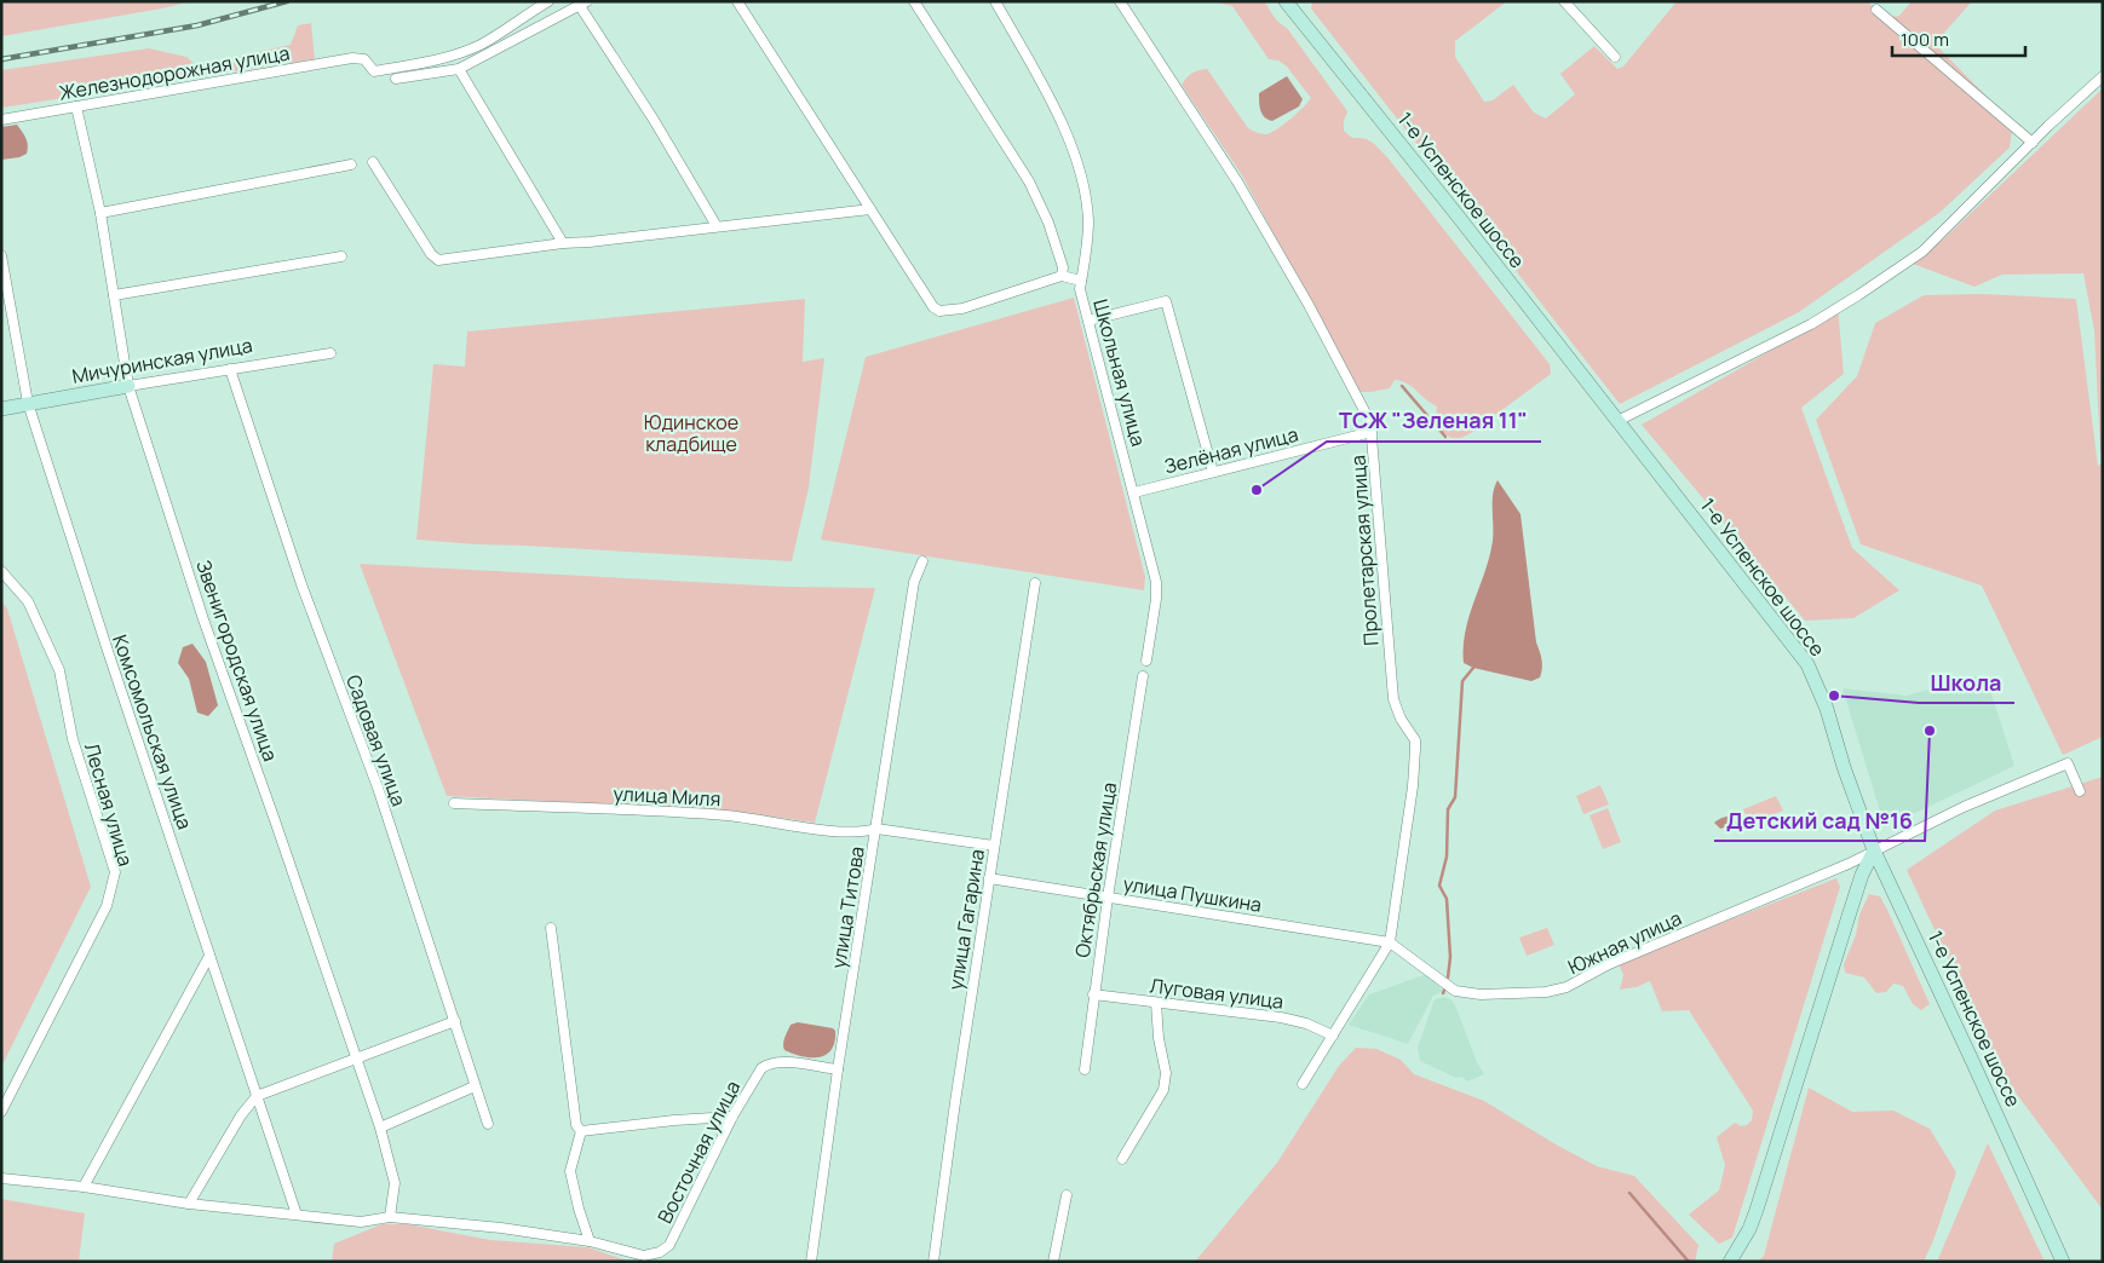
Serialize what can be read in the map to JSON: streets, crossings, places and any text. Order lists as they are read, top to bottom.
{
  "streets": {
    "main road": ["1-е Успенское шоссе", "Мичуринская улица"],
    "street": [
      "Железнодорожная улица",
      "Школьная улица",
      "Зелёная улица",
      "Пролетарская улица",
      "Звенигородская улица",
      "Комсомольская улица",
      "Садовая улица",
      "улица Миля",
      "Лесная улица",
      "Октябрьская улица",
      "улица Пушкина",
      "улица Титова",
      "улица Гагарина",
      "Южная улица",
      "Луговая улица",
      "Восточная улица"
    ]
  },
  "crossings": [
    ["Железнодорожная улица", "Звенигородская улица"],
    ["1-е Успенское шоссе", "Южная улица"],
    ["Мичуринская улица", "Звенигородская улица"],
    ["Мичуринская улица", "Комсомольская улица"],
    ["Мичуринская улица", "Садовая улица"],
    ["Школьная улица", "Зелёная улица"],
    ["Зелёная улица", "Пролетарская улица"],
    ["Пролетарская улица", "улица Пушкина"],
    ["Пролетарская улица", "Южная улица"],
    ["улица Миля", "улица Титова"],
    ["Октябрьская улица", "улица Пушкина"],
    ["Октябрьская улица", "Луговая улица"],
    ["улица Пушкина", "улица Гагарина"],
    ["улица Пушкина", "Южная улица"],
    ["улица Титова", "Восточная улица"]
  ],
  "parks": ["Юдинское кладбище"],
  "places": ["ТСЖ \"Зеленая 11\"", "Школа", "Детский сад №16"],
  "scale_bar": "100 m"
}
